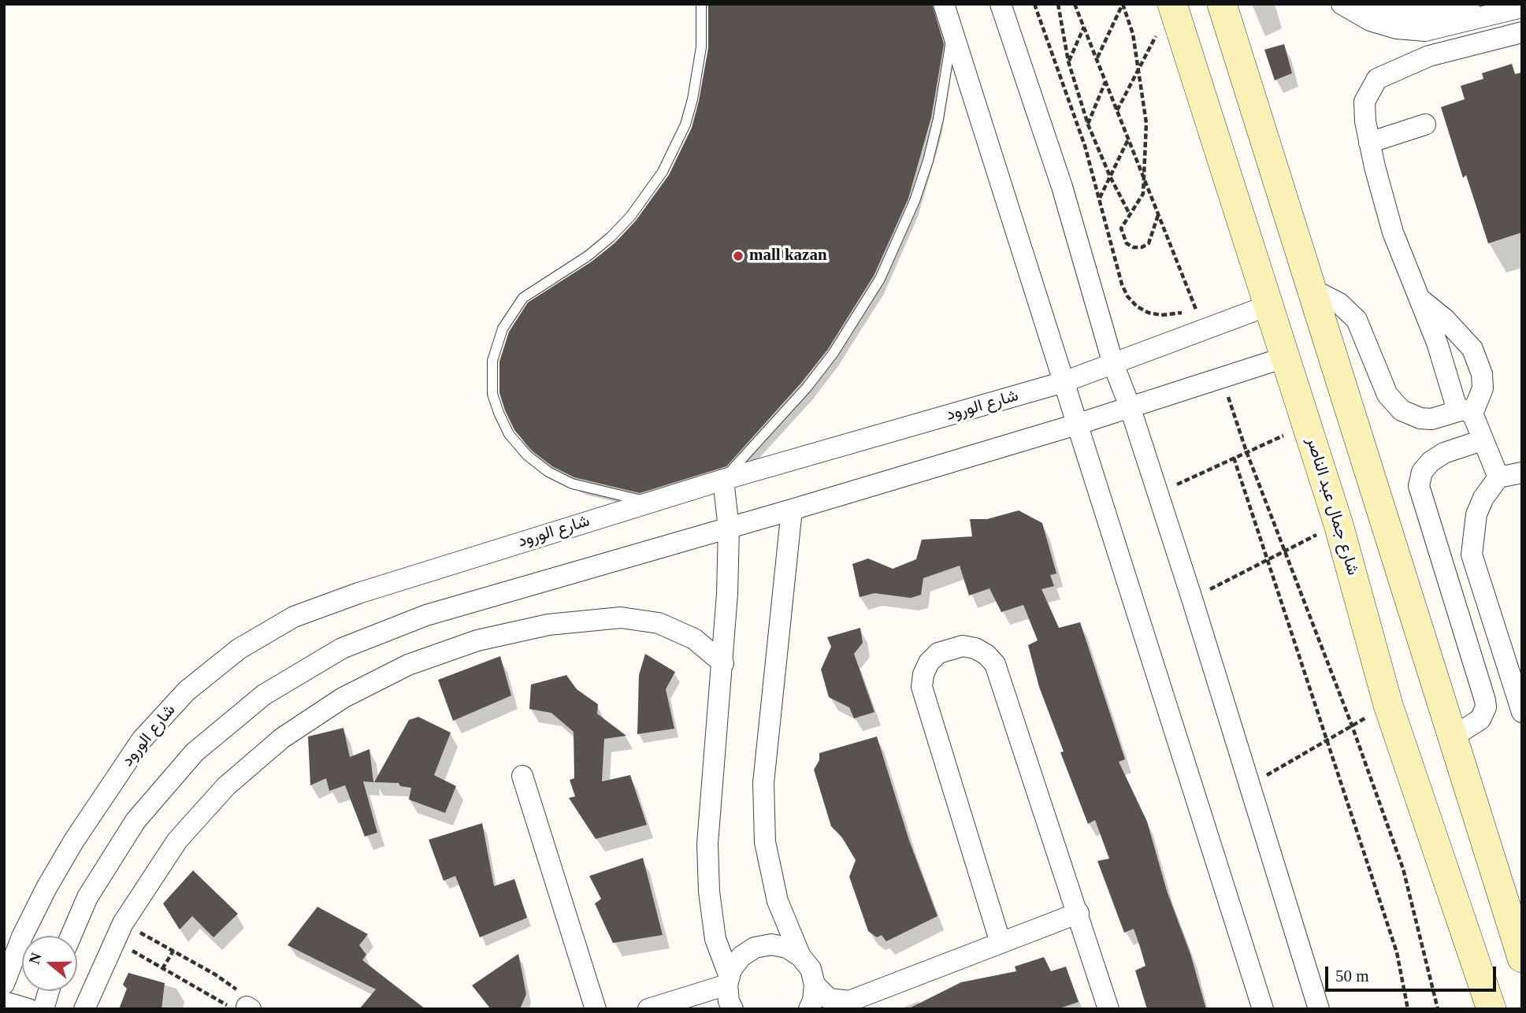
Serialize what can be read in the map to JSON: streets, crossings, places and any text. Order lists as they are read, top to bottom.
{
  "streets": {
    "main road": ["شارع جمال عبد الناصر"],
    "street": ["شارع الورود"]
  },
  "crossings": [
    ["شارع الورود", "شارع جمال عبد الناصر"]
  ],
  "places": ["mall kazan"],
  "scale_bar": "50 m",
  "north": "left"
}
